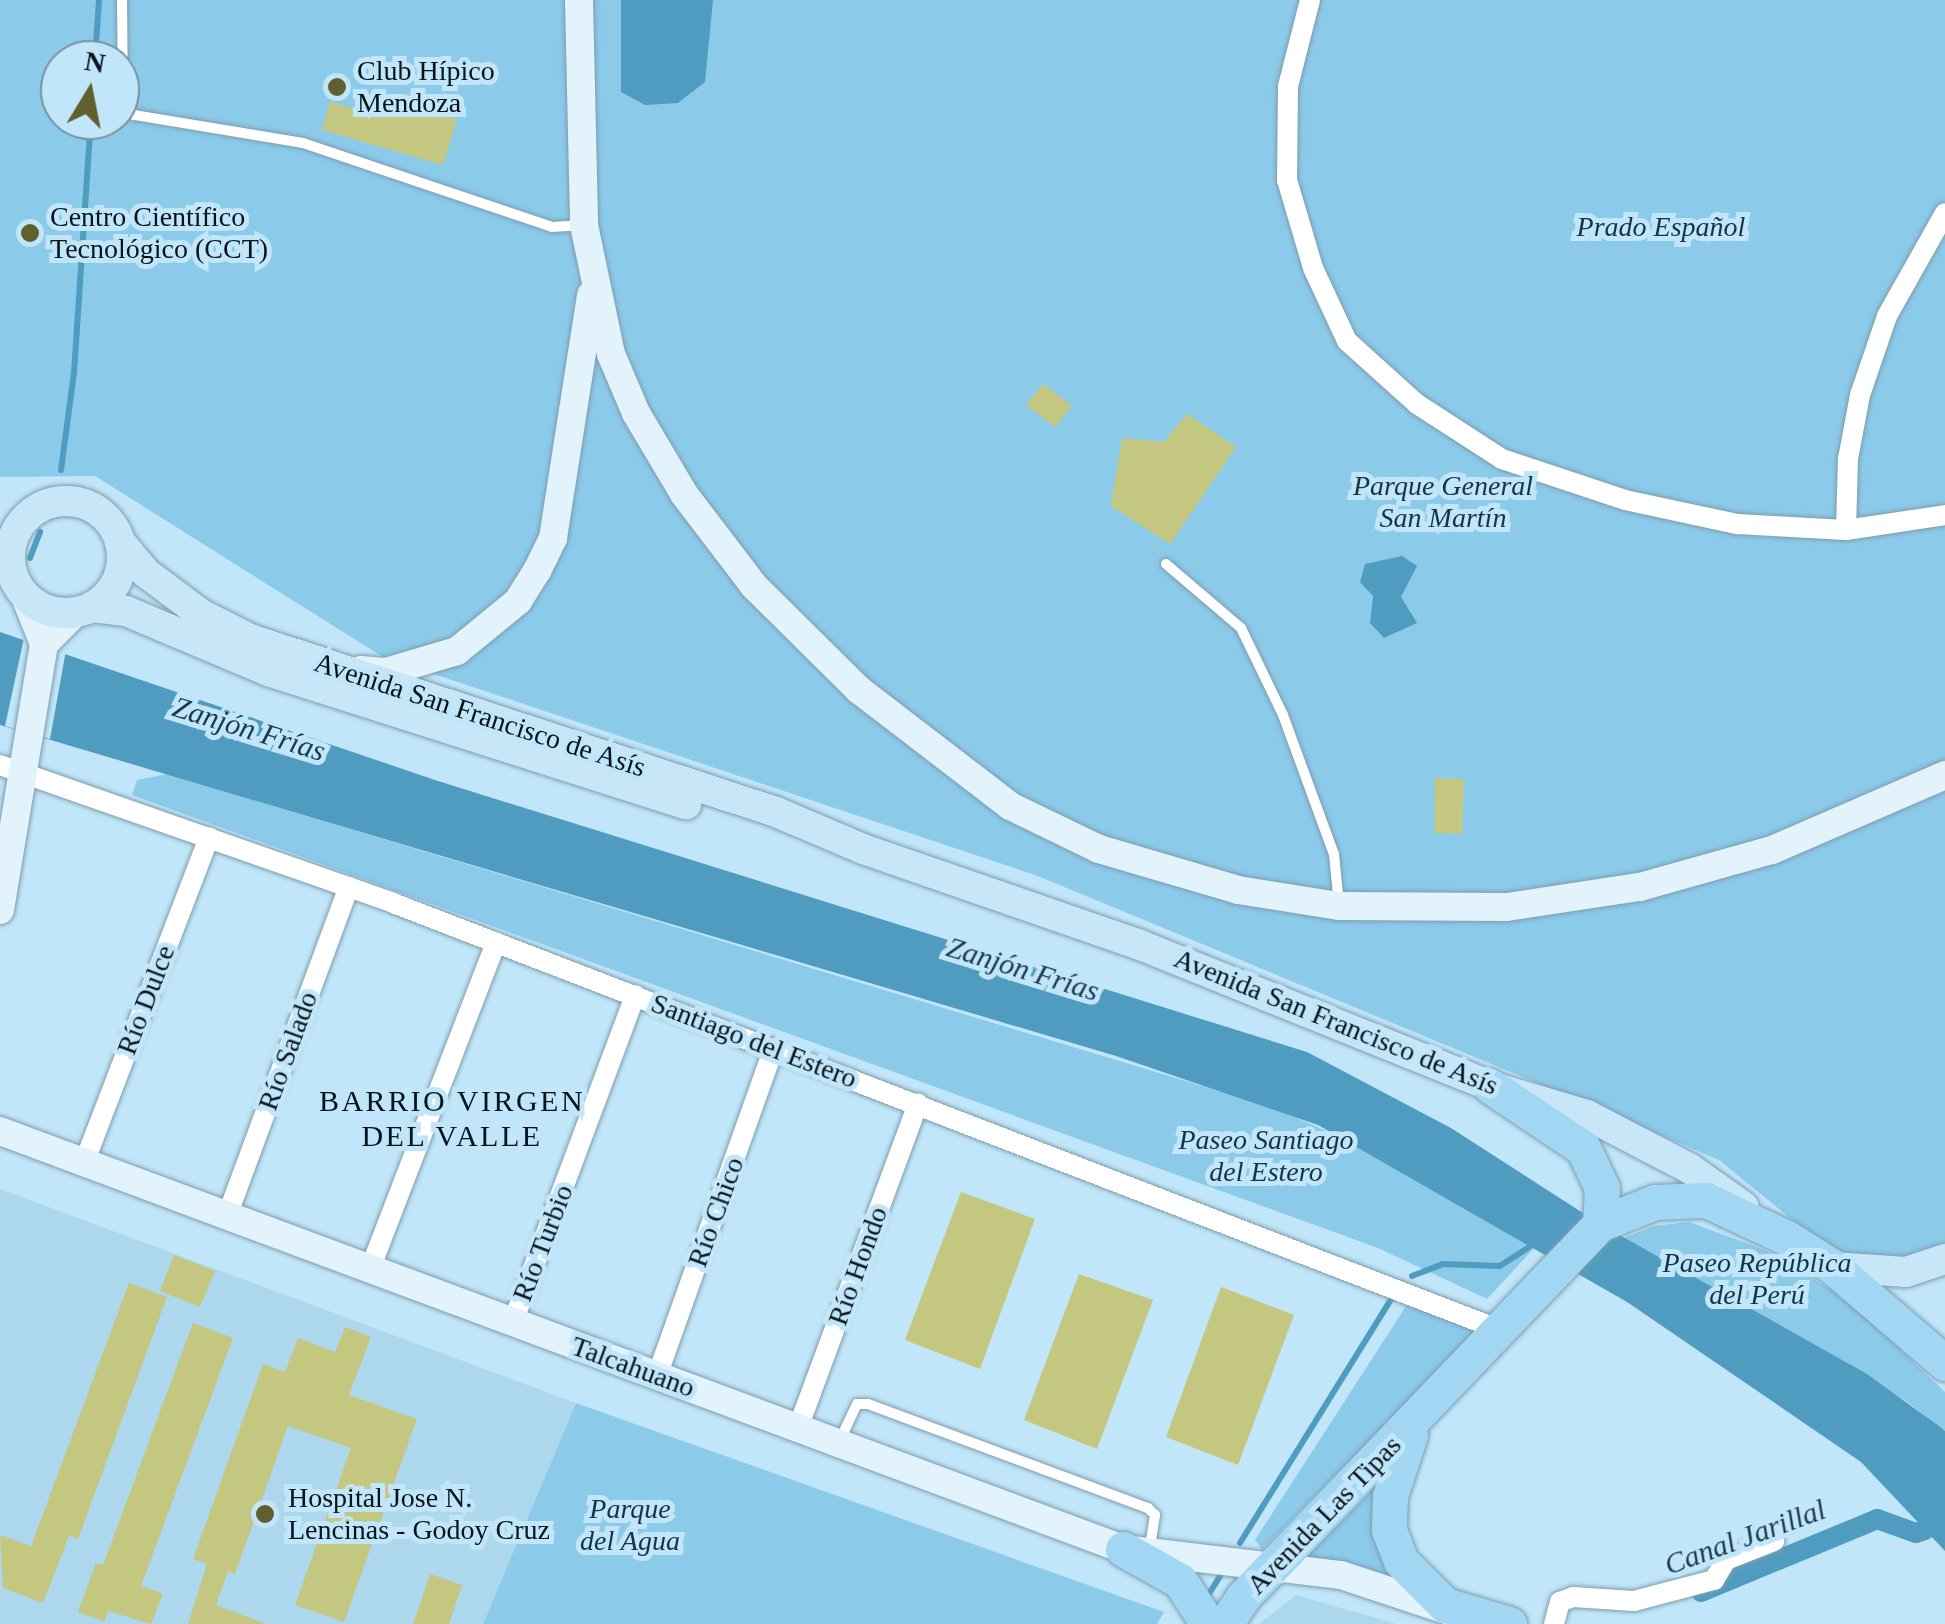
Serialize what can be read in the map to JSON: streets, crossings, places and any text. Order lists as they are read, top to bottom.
{
  "streets": {
    "highway": ["Avenida Las Tipas"],
    "main road": ["Avenida San Francisco de Asís"],
    "street": [
      "Río Dulce",
      "Santiago del Estero",
      "Río Salado",
      "Río Chico",
      "Río Turbio",
      "Río Hondo",
      "Talcahuano"
    ]
  },
  "crossings": [
    ["Río Dulce", "Santiago del Estero"],
    ["Río Dulce", "Talcahuano"],
    ["Santiago del Estero", "Río Salado"],
    ["Santiago del Estero", "Río Chico"],
    ["Santiago del Estero", "Río Turbio"],
    ["Santiago del Estero", "Río Hondo"],
    ["Santiago del Estero", "Avenida Las Tipas"],
    ["Río Salado", "Talcahuano"],
    ["Río Chico", "Talcahuano"],
    ["Río Turbio", "Talcahuano"],
    ["Río Hondo", "Talcahuano"],
    ["Talcahuano", "Avenida Las Tipas"]
  ],
  "districts": ["BARRIO VIRGEN DEL VALLE"],
  "water": ["Zanjón Frías", "Canal Jarillal"],
  "parks": [
    "Prado Español",
    "Parque General San Martín",
    "Paseo Santiago del Estero",
    "Paseo República del Perú",
    "Parque del Agua"
  ],
  "places": ["Club Hípico Mendoza", "Centro Científico Tecnológico (CCT)", "Hospital Jose N. Lencinas - Godoy Cruz"],
  "north": "top"
}
